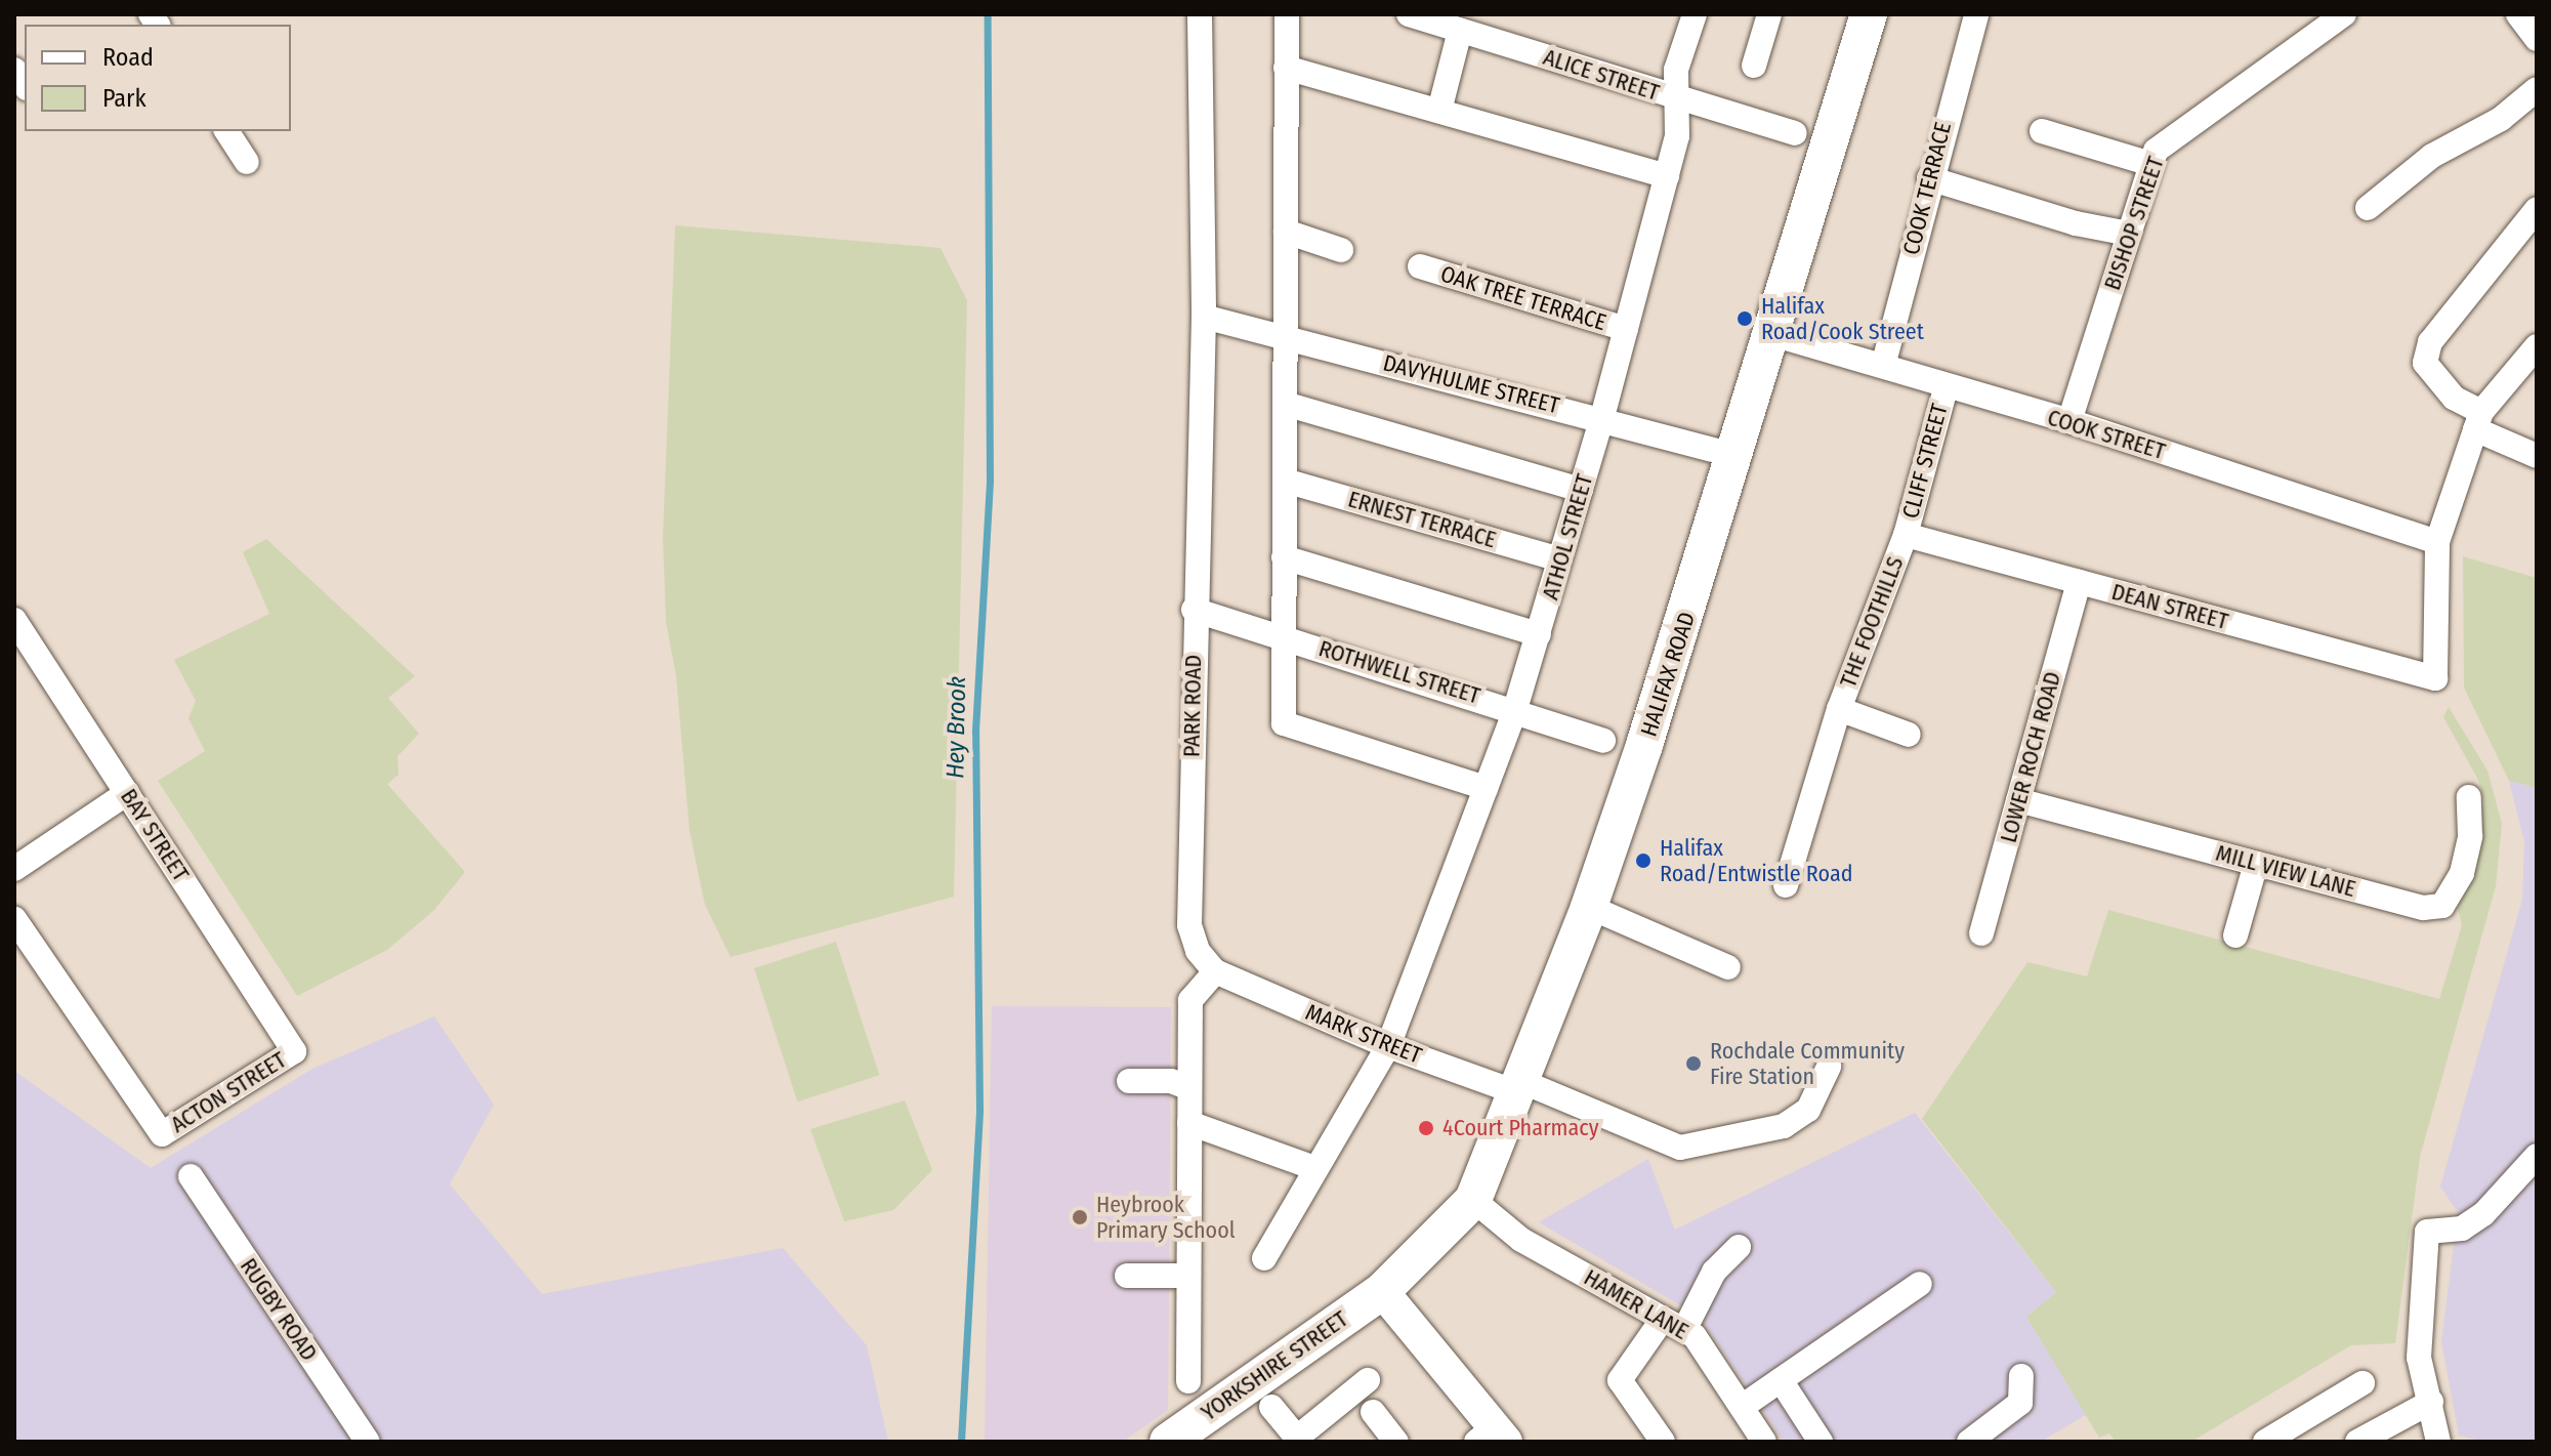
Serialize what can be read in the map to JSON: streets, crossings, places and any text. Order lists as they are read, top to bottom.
{
  "streets": {
    "highway": ["HALIFAX ROAD", "YORKSHIRE STREET"],
    "street": [
      "ALICE STREET",
      "COOK TERRACE",
      "BISHOP STREET",
      "OAK TREE TERRACE",
      "DAVYHULME STREET",
      "COOK STREET",
      "CLIFF STREET",
      "ERNEST TERRACE",
      "ATHOL STREET",
      "DEAN STREET",
      "THE FOOTHILLS",
      "ROTHWELL STREET",
      "PARK ROAD",
      "LOWER ROCH ROAD",
      "BAY STREET",
      "MILL VIEW LANE",
      "MARK STREET",
      "ACTON STREET",
      "HAMER LANE",
      "RUGBY ROAD"
    ]
  },
  "crossings": [
    ["ALICE STREET", "ATHOL STREET"],
    ["COOK TERRACE", "COOK STREET"],
    ["BISHOP STREET", "COOK STREET"],
    ["OAK TREE TERRACE", "ATHOL STREET"],
    ["DAVYHULME STREET", "ATHOL STREET"],
    ["DAVYHULME STREET", "HALIFAX ROAD"],
    ["DAVYHULME STREET", "PARK ROAD"],
    ["COOK STREET", "CLIFF STREET"],
    ["COOK STREET", "DEAN STREET"],
    ["COOK STREET", "HALIFAX ROAD"],
    ["CLIFF STREET", "DEAN STREET"],
    ["CLIFF STREET", "THE FOOTHILLS"],
    ["ERNEST TERRACE", "ATHOL STREET"],
    ["ATHOL STREET", "ROTHWELL STREET"],
    ["ATHOL STREET", "MARK STREET"],
    ["DEAN STREET", "THE FOOTHILLS"],
    ["DEAN STREET", "LOWER ROCH ROAD"],
    ["ROTHWELL STREET", "PARK ROAD"],
    ["HALIFAX ROAD", "MARK STREET"],
    ["HALIFAX ROAD", "HAMER LANE"],
    ["HALIFAX ROAD", "YORKSHIRE STREET"],
    ["PARK ROAD", "MARK STREET"],
    ["LOWER ROCH ROAD", "MILL VIEW LANE"],
    ["BAY STREET", "ACTON STREET"]
  ],
  "water": ["Hey Brook"],
  "places": [
    "Halifax Road/Cook Street",
    "Halifax Road/Entwistle Road",
    "Rochdale Community Fire Station",
    "4Court Pharmacy",
    "Heybrook Primary School"
  ],
  "legend": ["Road", "Park"]
}
